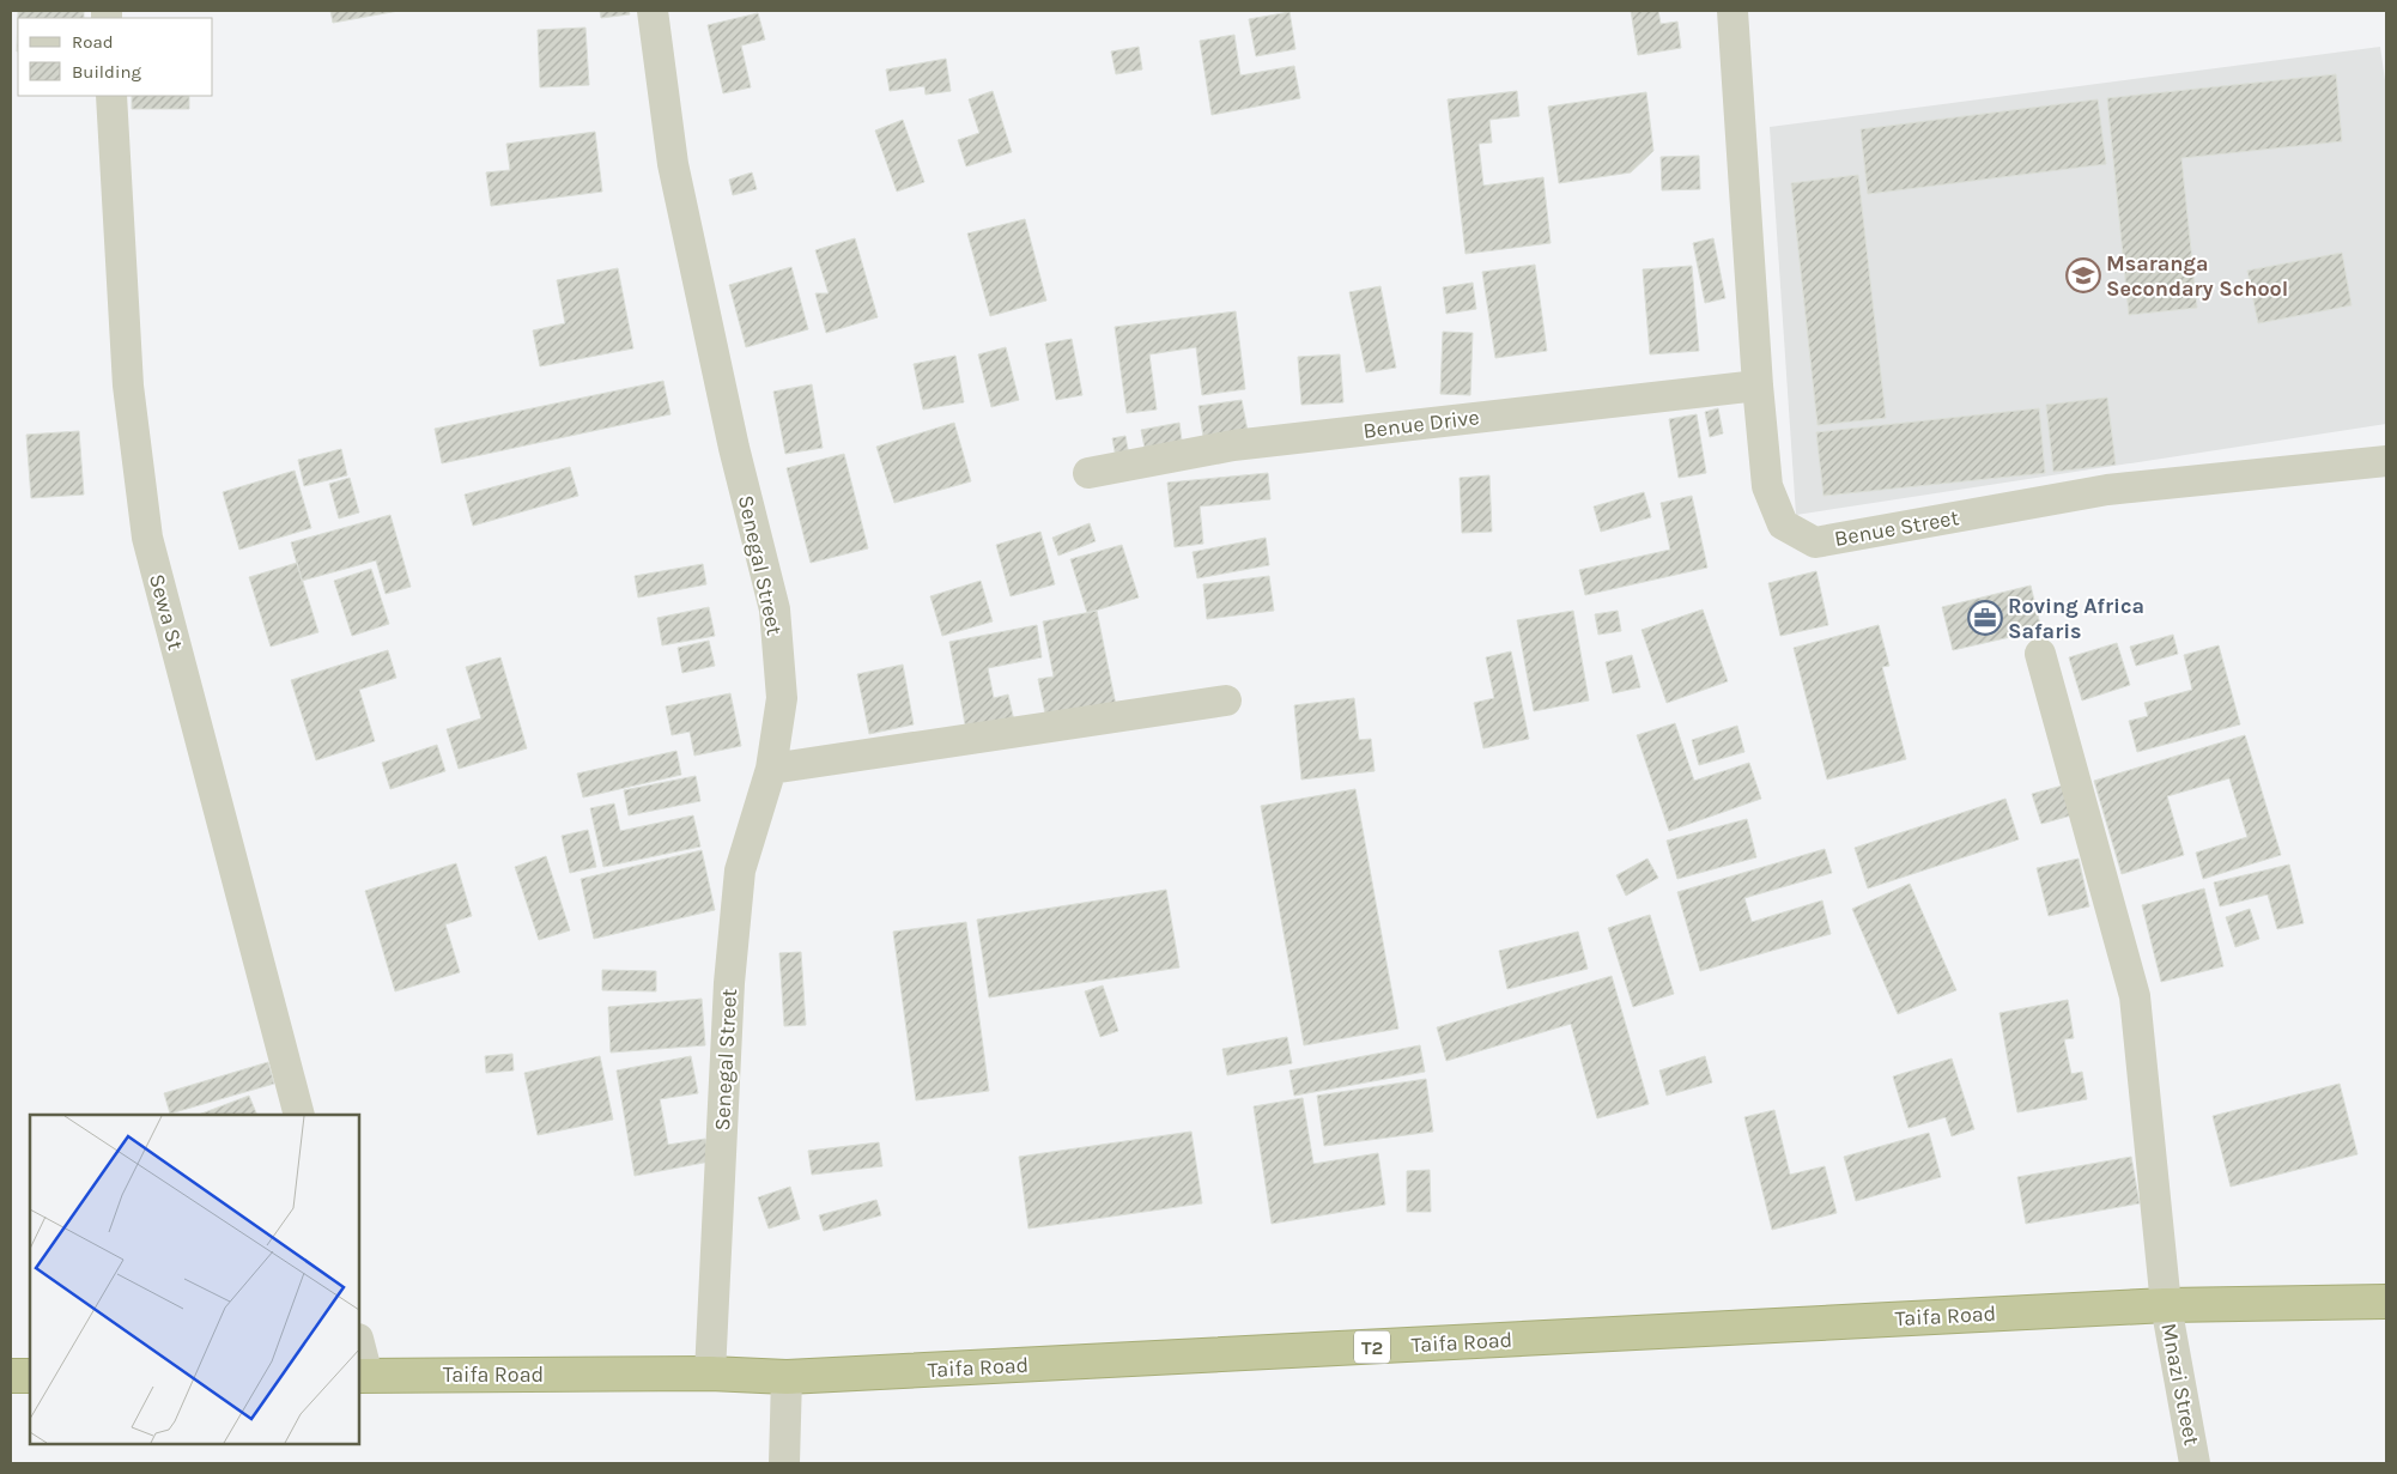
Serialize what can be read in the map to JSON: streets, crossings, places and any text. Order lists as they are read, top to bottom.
{
  "streets": {
    "highway": ["Taifa Road", "T2"],
    "street": [
      "Benue Drive",
      "Benue Street",
      "Senegal Street",
      "Sewa St",
      "Mnazi Street"
    ]
  },
  "crossings": [
    ["Benue Drive", "Benue Street"],
    ["Senegal Street", "Taifa Road"],
    ["Taifa Road", "Mnazi Street"]
  ],
  "places": {
    "school or university": ["Msaranga Secondary School"],
    "office": ["Roving Africa Safaris"]
  },
  "legend": ["Road", "Building"]
}
